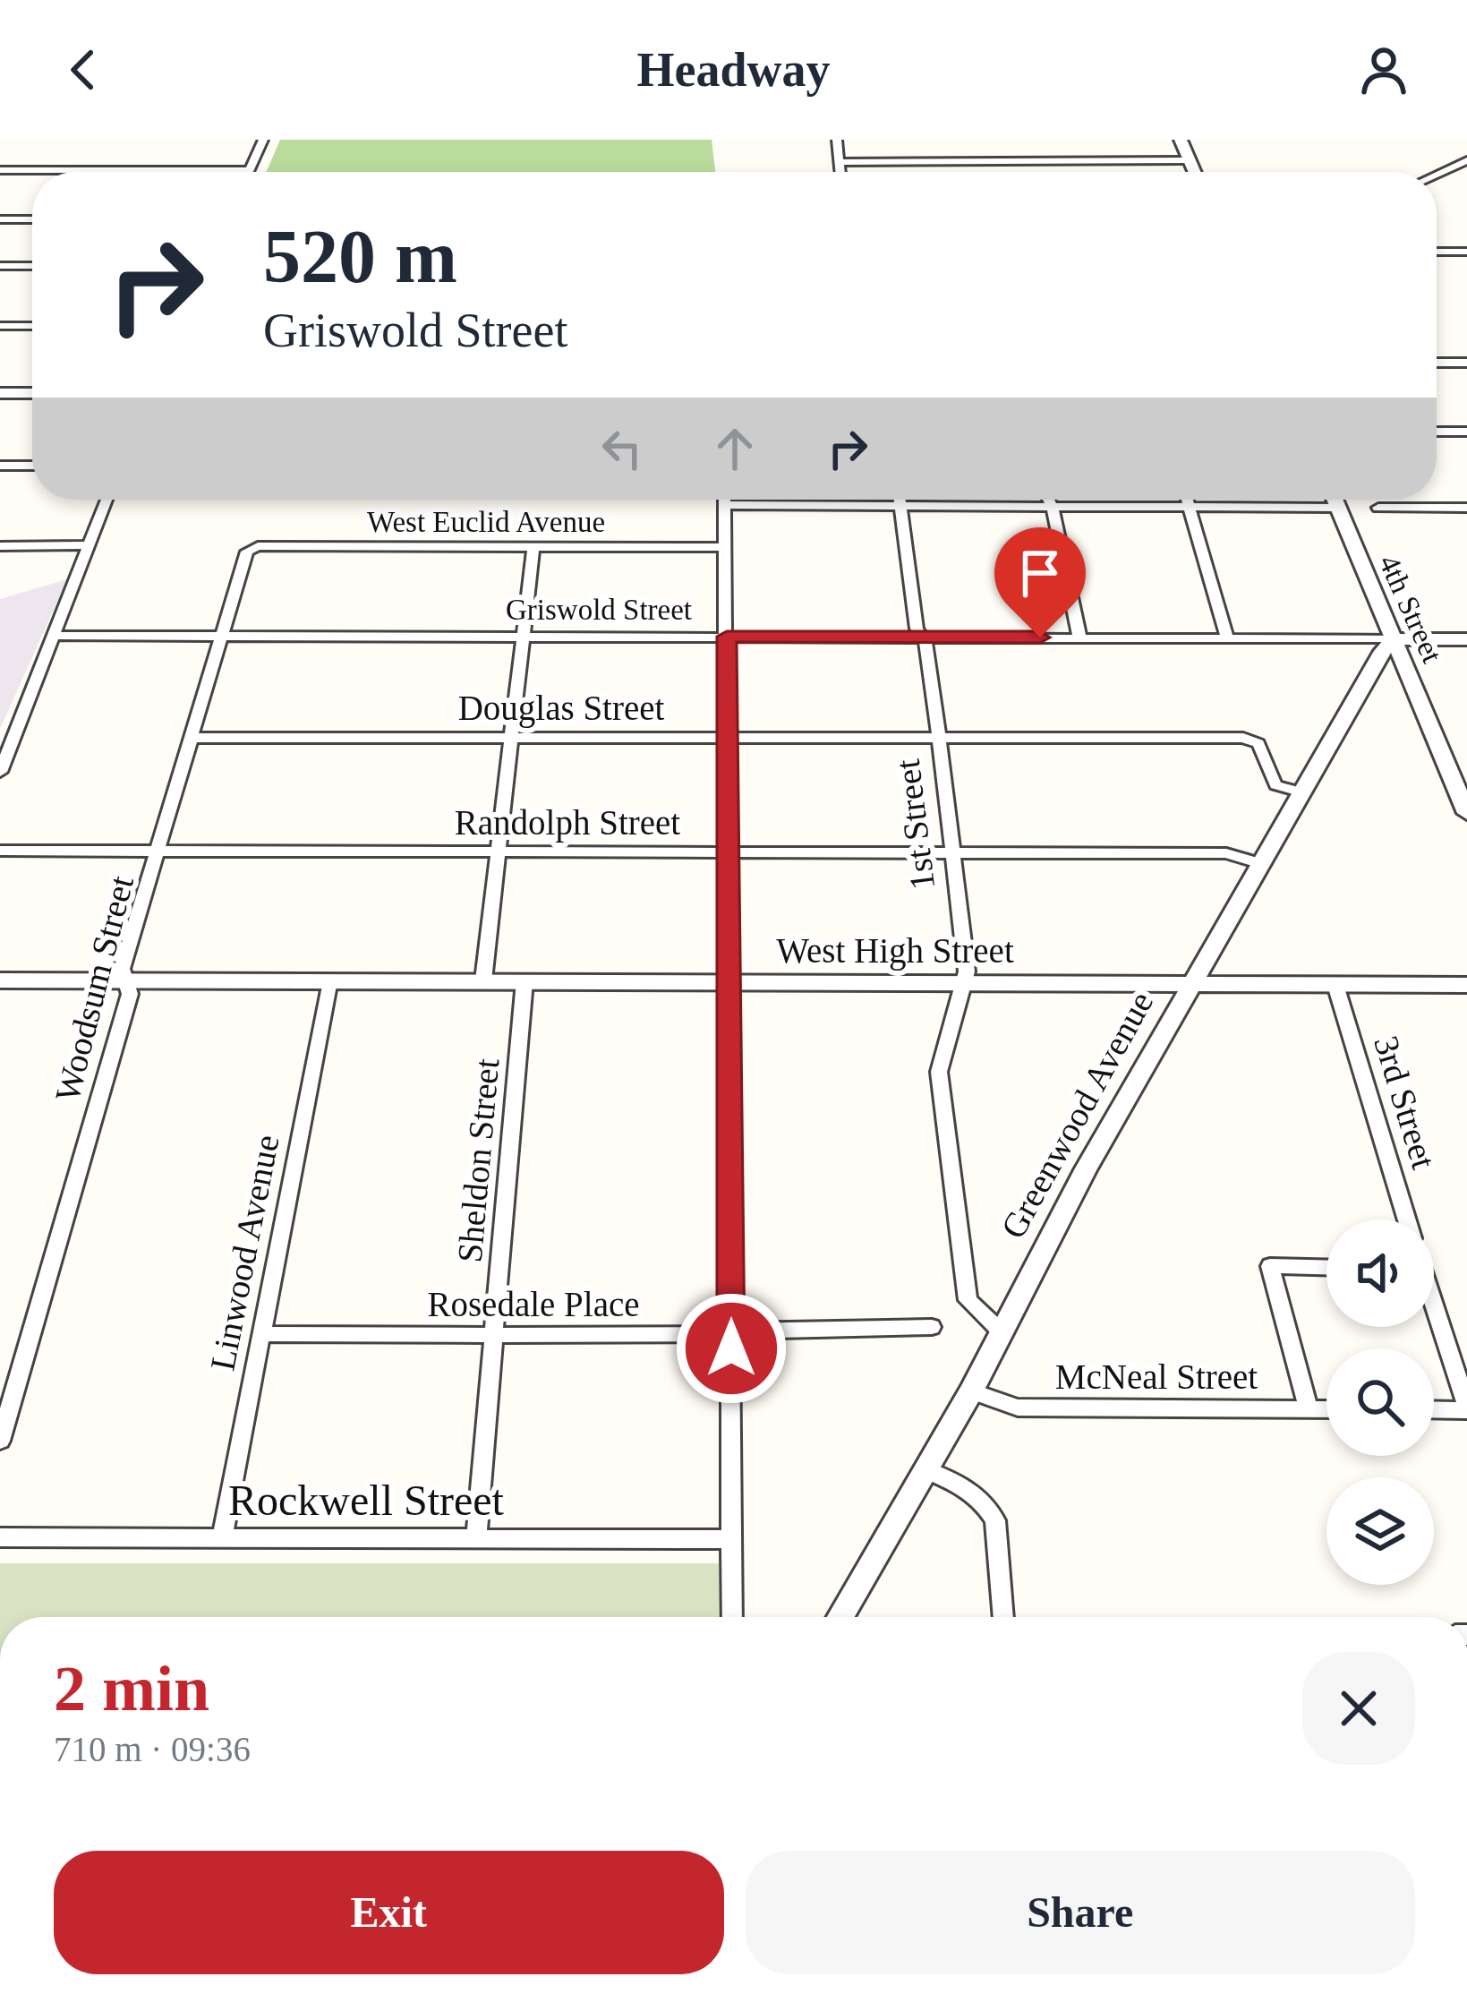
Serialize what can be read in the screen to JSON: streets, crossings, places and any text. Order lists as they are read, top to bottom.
{
  "streets": {
    "street": [
      "West Euclid Avenue",
      "4th Street",
      "Griswold Street",
      "Douglas Street",
      "Randolph Street",
      "1st Street",
      "West High Street",
      "Woodsum Street",
      "3rd Street",
      "Greenwood Avenue",
      "Sheldon Street",
      "Linwood Avenue",
      "Rosedale Place",
      "McNeal Street",
      "Rockwell Street"
    ]
  },
  "crossings": [
    ["West Euclid Avenue", "Woodsum Street"],
    ["4th Street", "Griswold Street"],
    ["4th Street", "Greenwood Avenue"],
    ["Griswold Street", "1st Street"],
    ["Griswold Street", "Woodsum Street"],
    ["Griswold Street", "Greenwood Avenue"],
    ["Douglas Street", "1st Street"],
    ["Douglas Street", "Woodsum Street"],
    ["Douglas Street", "Greenwood Avenue"],
    ["Randolph Street", "1st Street"],
    ["Randolph Street", "Woodsum Street"],
    ["Randolph Street", "Greenwood Avenue"],
    ["1st Street", "West High Street"],
    ["1st Street", "Greenwood Avenue"],
    ["West High Street", "Woodsum Street"],
    ["West High Street", "3rd Street"],
    ["West High Street", "Greenwood Avenue"],
    ["West High Street", "Sheldon Street"],
    ["West High Street", "Linwood Avenue"],
    ["Greenwood Avenue", "McNeal Street"],
    ["Sheldon Street", "Rosedale Place"],
    ["Sheldon Street", "Rockwell Street"],
    ["Linwood Avenue", "Rosedale Place"],
    ["Linwood Avenue", "Rockwell Street"]
  ],
  "page": {
    "header": "Headway",
    "turn": ["520 m", "Griswold Street"],
    "heading": ["2 min", "710 m · 09:36"],
    "buttons": ["Exit", "Share"]
  }
}
